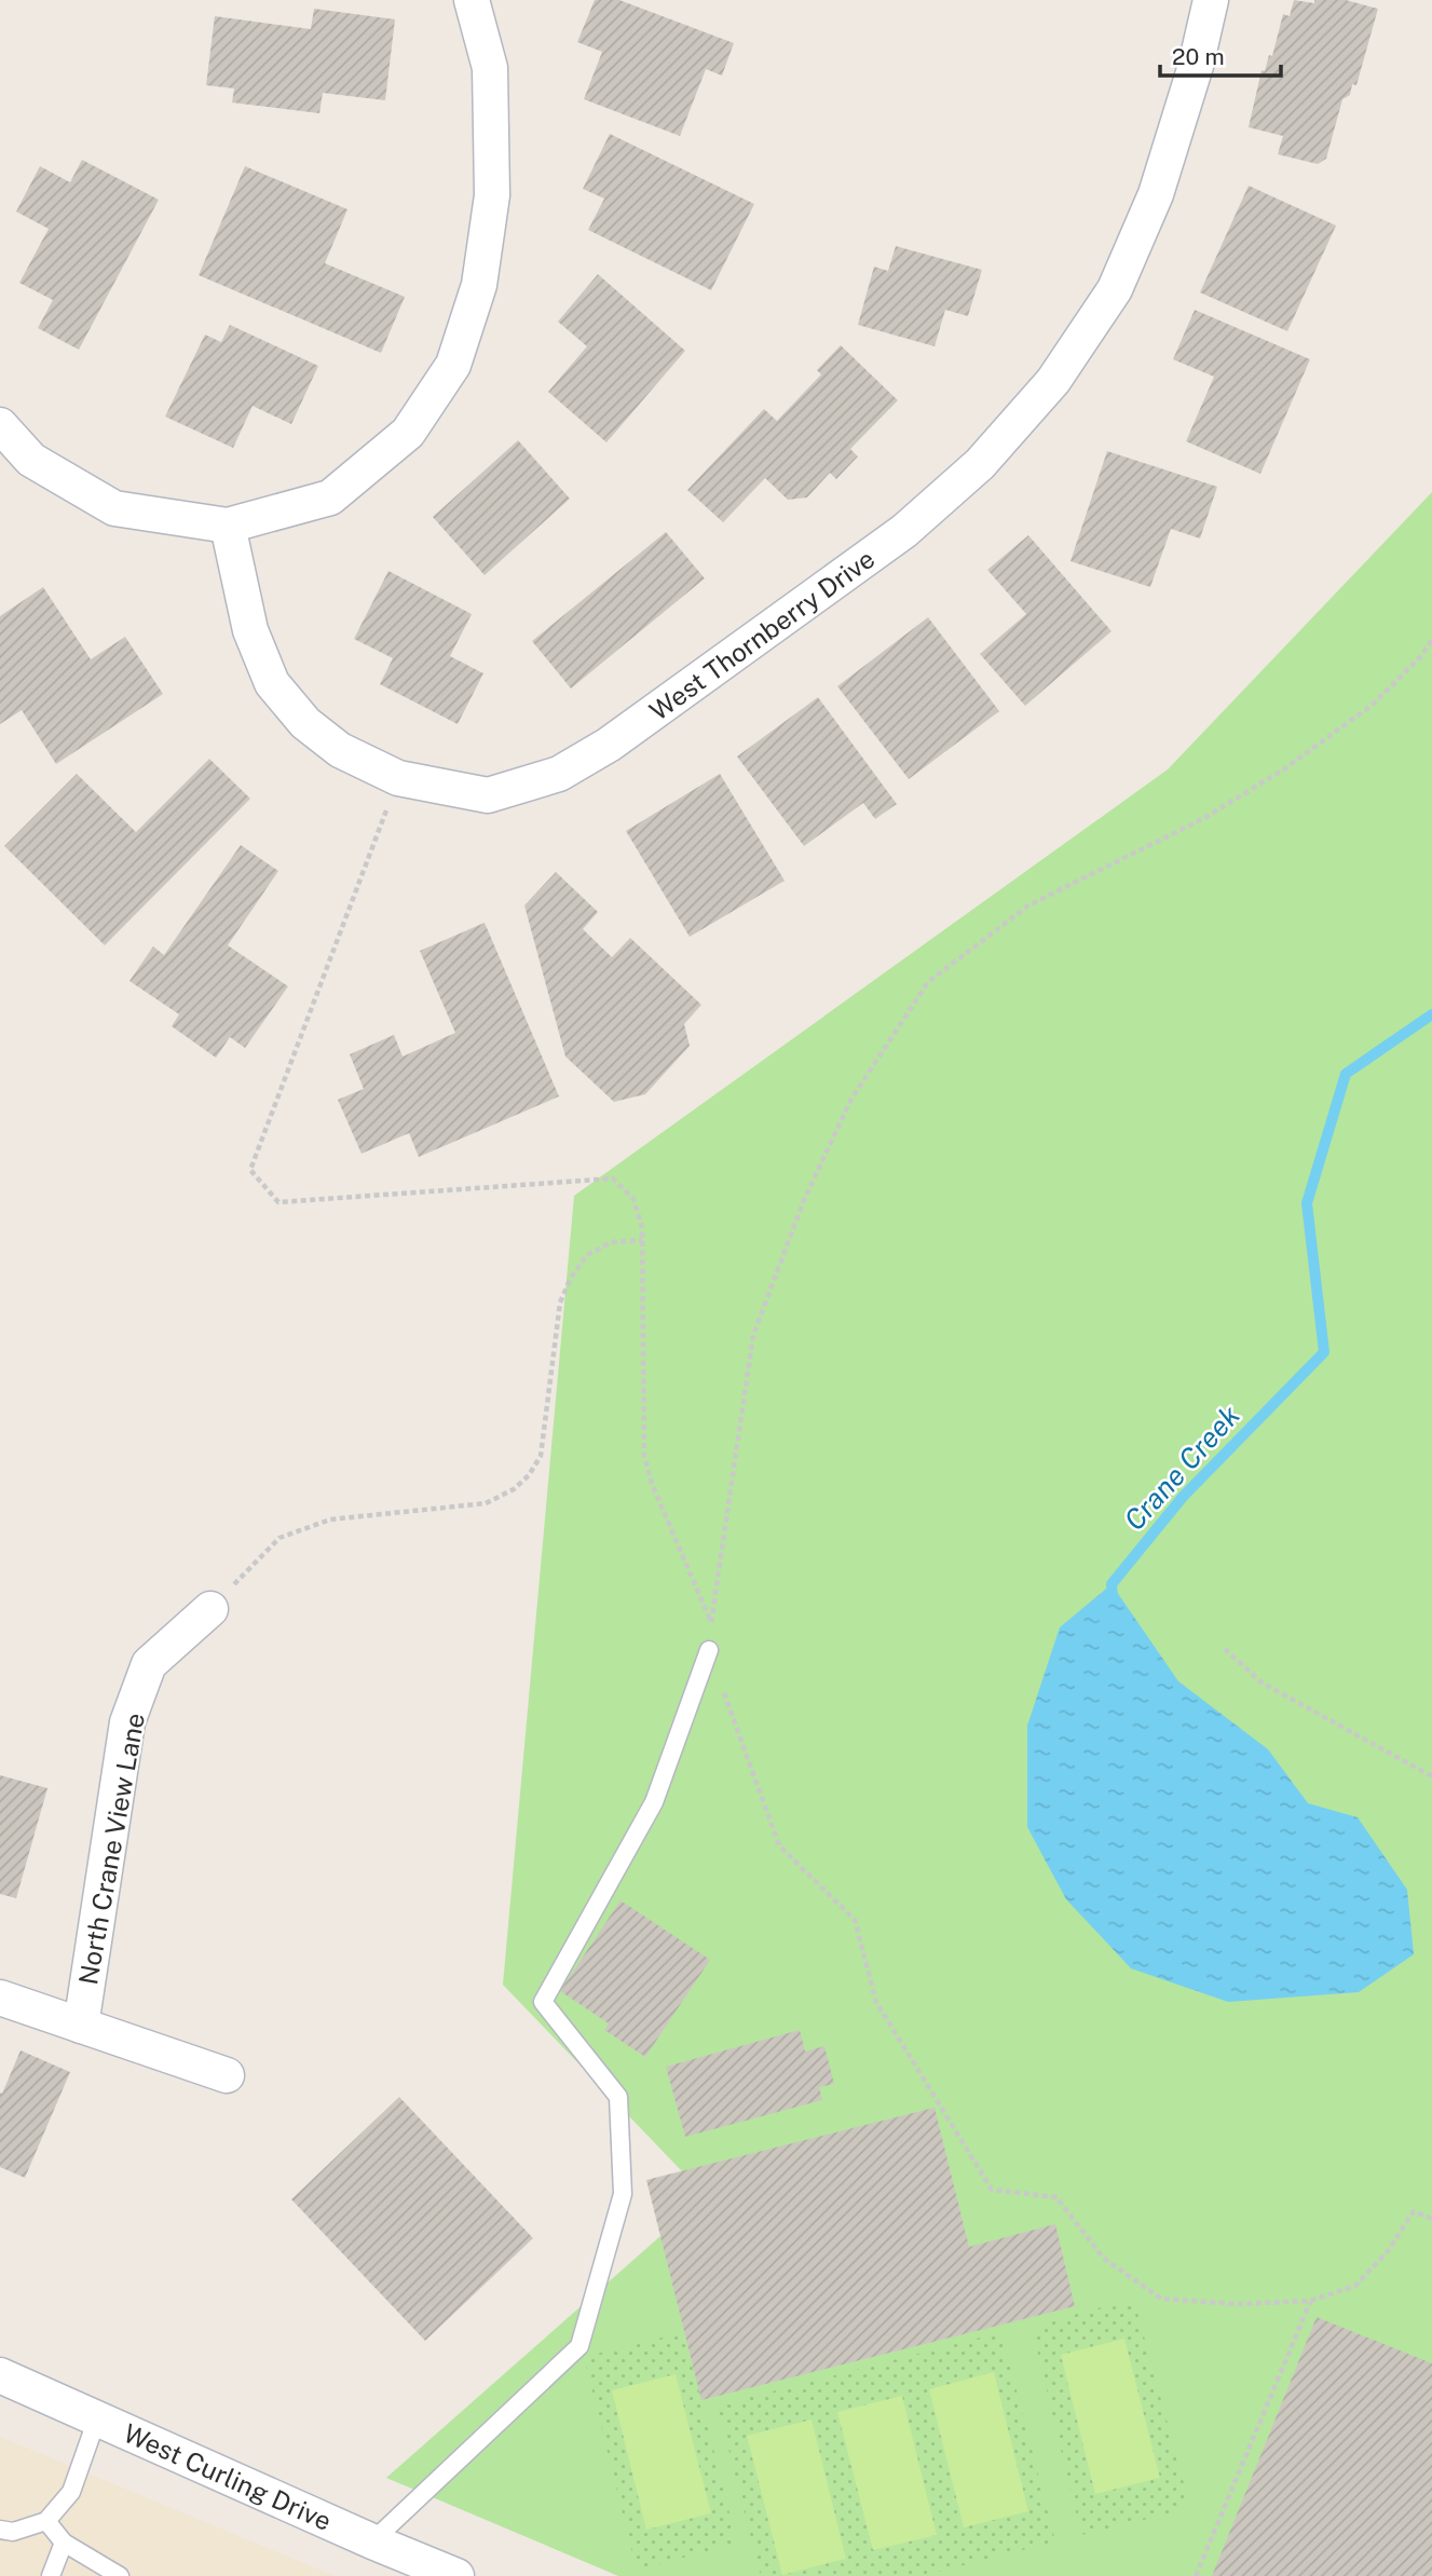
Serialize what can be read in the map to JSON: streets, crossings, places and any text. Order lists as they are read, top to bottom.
{
  "streets": {
    "street": ["West Thornberry Drive", "North Crane View Lane", "West Curling Drive"]
  },
  "water": ["Crane Creek"],
  "scale_bar": "20 m"
}
